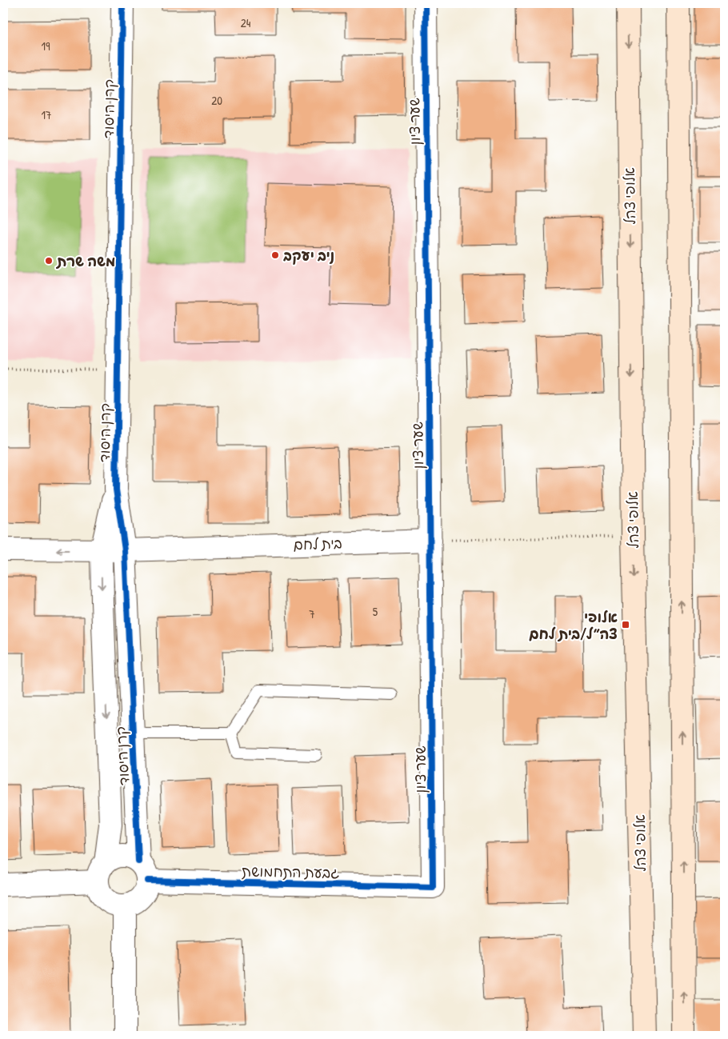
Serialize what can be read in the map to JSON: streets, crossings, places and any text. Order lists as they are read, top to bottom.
{
  "streets": {
    "main road": ["אלופי צהל"],
    "street": [
      "קרן היסוד",
      "שער ציון",
      "בית לחם",
      "גבעת התחמושת"
    ]
  },
  "crossings": [
    ["קרן היסוד", "בית לחם"],
    ["קרן היסוד", "גבעת התחמושת"],
    ["שער ציון", "בית לחם"],
    ["שער ציון", "גבעת התחמושת"]
  ],
  "places": {
    "other": ["ניב יעקב", "משה שרת"],
    "transit": ["אלופי צה״ל/בית לחם"]
  },
  "house_numbers": [
    "24",
    "19",
    "20",
    "17",
    "5",
    "7"
  ]
}
